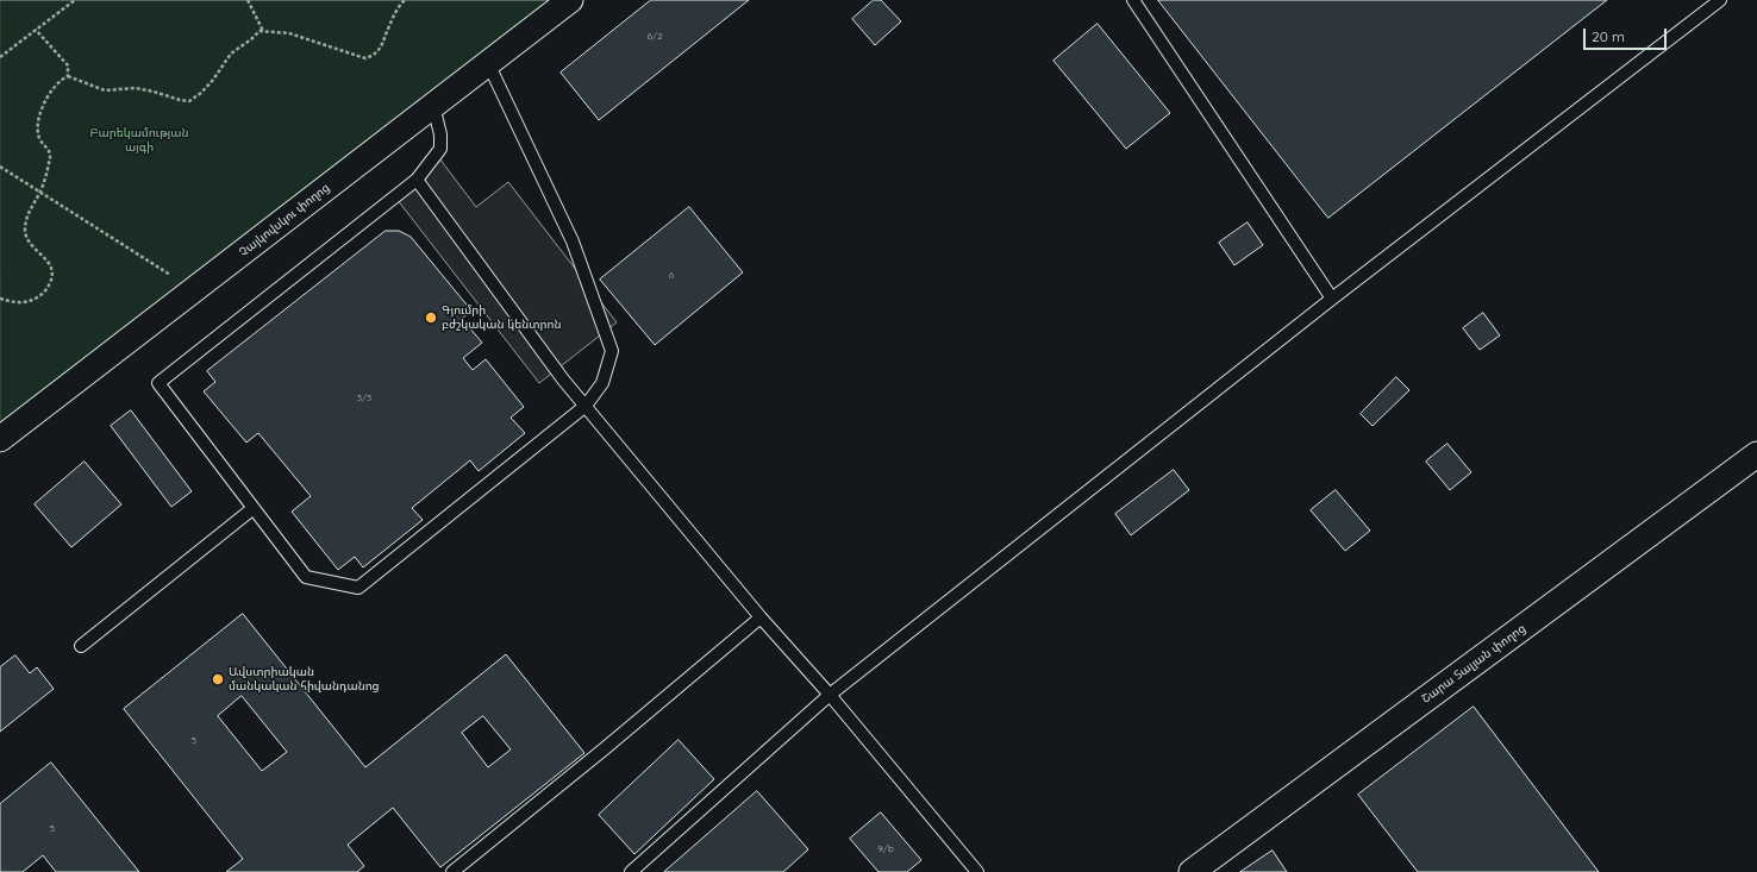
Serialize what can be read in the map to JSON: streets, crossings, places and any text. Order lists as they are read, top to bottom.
{
  "streets": {
    "street": ["Չայկովսկու փողոց", "Շարա Տալյան փողոց"]
  },
  "parks": ["Բարեկամության այգի"],
  "places": ["Գյումրի բժշկական կենտրոն", "Ավստրիական մանկական հիվանդանոց"],
  "house_numbers": [
    "6/2",
    "6",
    "3/3",
    "5",
    "5",
    "9/b"
  ],
  "scale_bar": "20 m"
}
